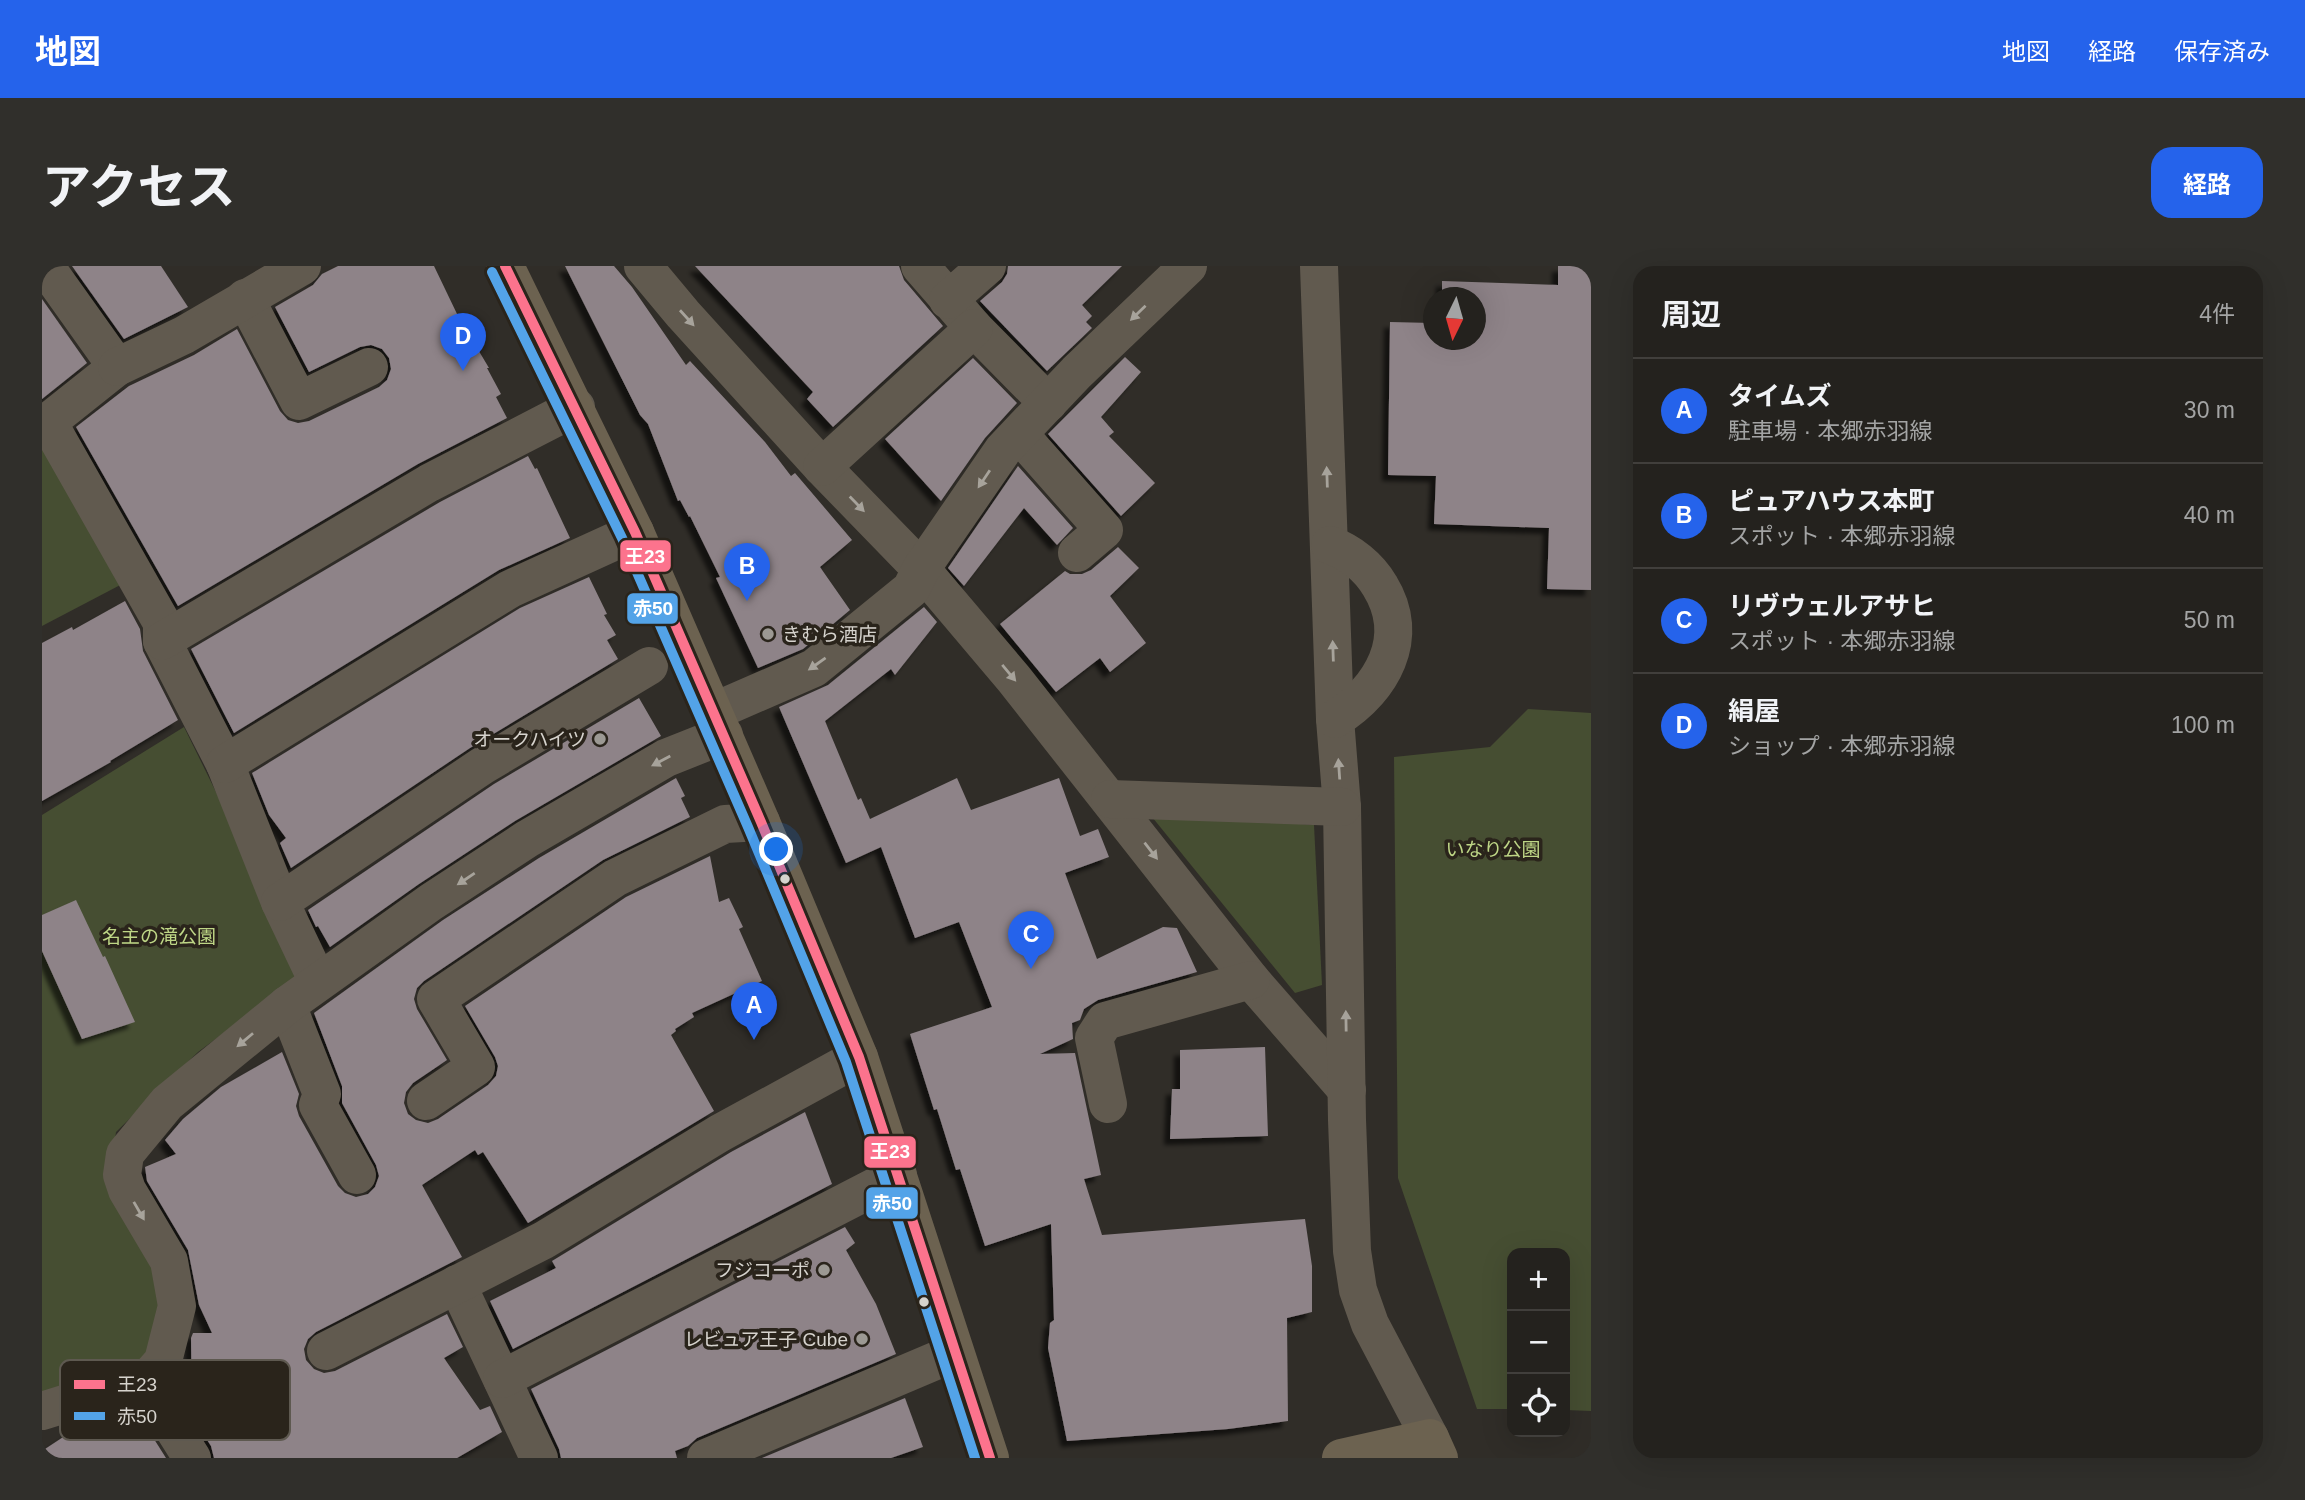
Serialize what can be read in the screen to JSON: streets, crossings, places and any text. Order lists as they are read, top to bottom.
{
  "parks": ["いなり公園", "名主の滝公園"],
  "places": [
    "きむら酒店",
    "オークハイツ",
    "フジコーポ",
    "レビュア王子 Cube"
  ],
  "lines": ["transit line 王23", "transit line 赤50"],
  "legend": ["王23", "赤50"],
  "north": "bottom",
  "page": {
    "header": "地図",
    "nav": ["地図", "経路", "保存済み"],
    "title": "アクセス",
    "buttons": "経路",
    "heading": ["周辺", "4件"],
    "pins": [
      "D",
      "B",
      "C",
      "A"
    ],
    "list": [
      {
        "mark": "A",
        "name": "タイムズ",
        "note": "駐車場 · 本郷赤羽線",
        "value": "30 m"
      },
      {
        "mark": "B",
        "name": "ピュアハウス本町",
        "note": "スポット · 本郷赤羽線",
        "value": "40 m"
      },
      {
        "mark": "C",
        "name": "リヴウェルアサヒ",
        "note": "スポット · 本郷赤羽線",
        "value": "50 m"
      },
      {
        "mark": "D",
        "name": "絹屋",
        "note": "ショップ · 本郷赤羽線",
        "value": "100 m"
      }
    ],
    "map_buttons": ["+", "−"]
  }
}
